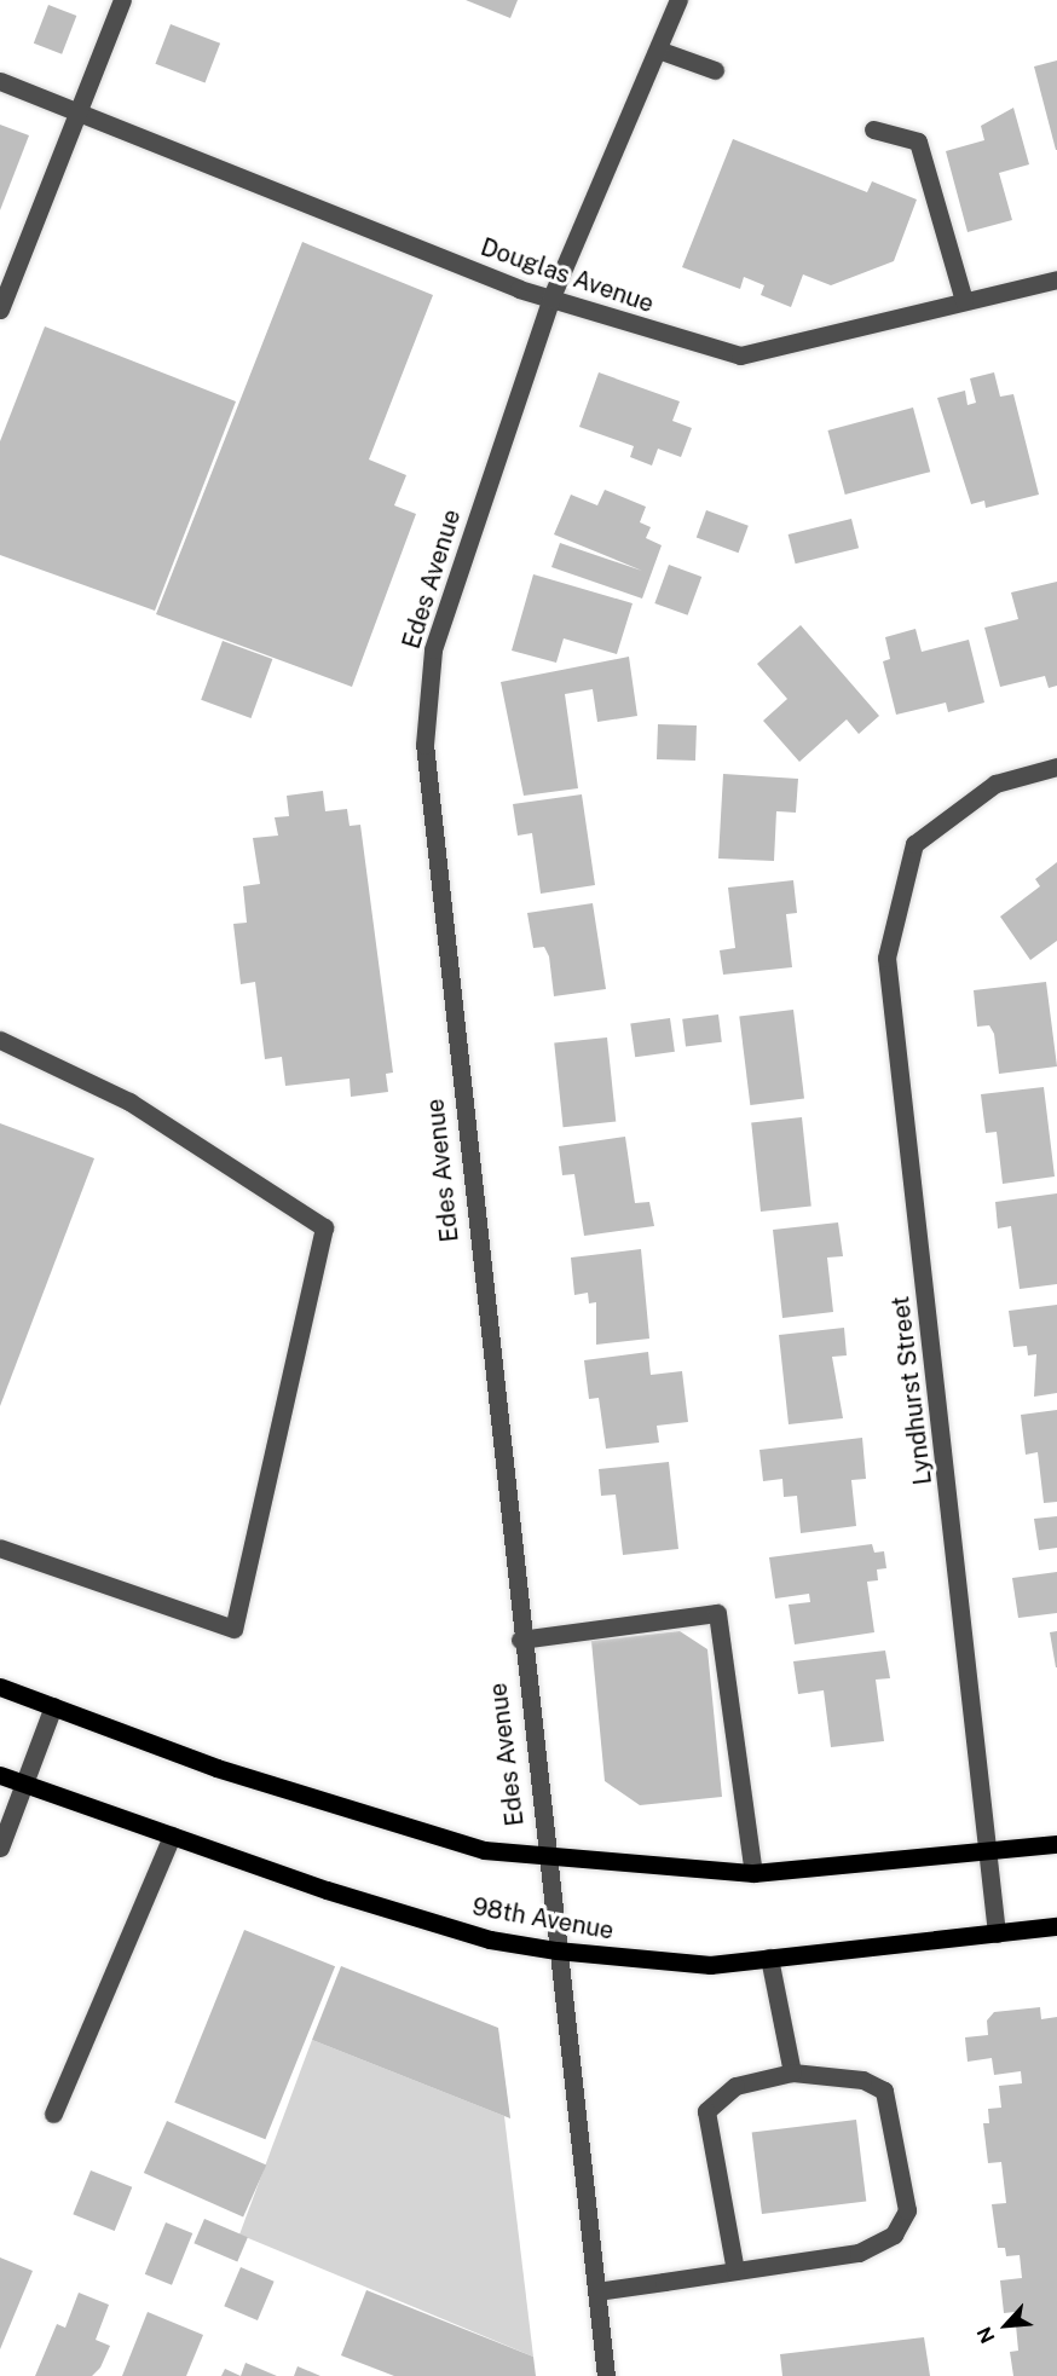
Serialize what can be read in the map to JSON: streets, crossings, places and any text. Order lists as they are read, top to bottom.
{
  "streets": {
    "main road": ["98th Avenue"],
    "street": ["Douglas Avenue", "Edes Avenue", "Lyndhurst Street"]
  },
  "crossings": [
    ["Douglas Avenue", "Edes Avenue"],
    ["Edes Avenue", "98th Avenue"],
    ["Lyndhurst Street", "98th Avenue"]
  ],
  "north": "bottom left"
}
